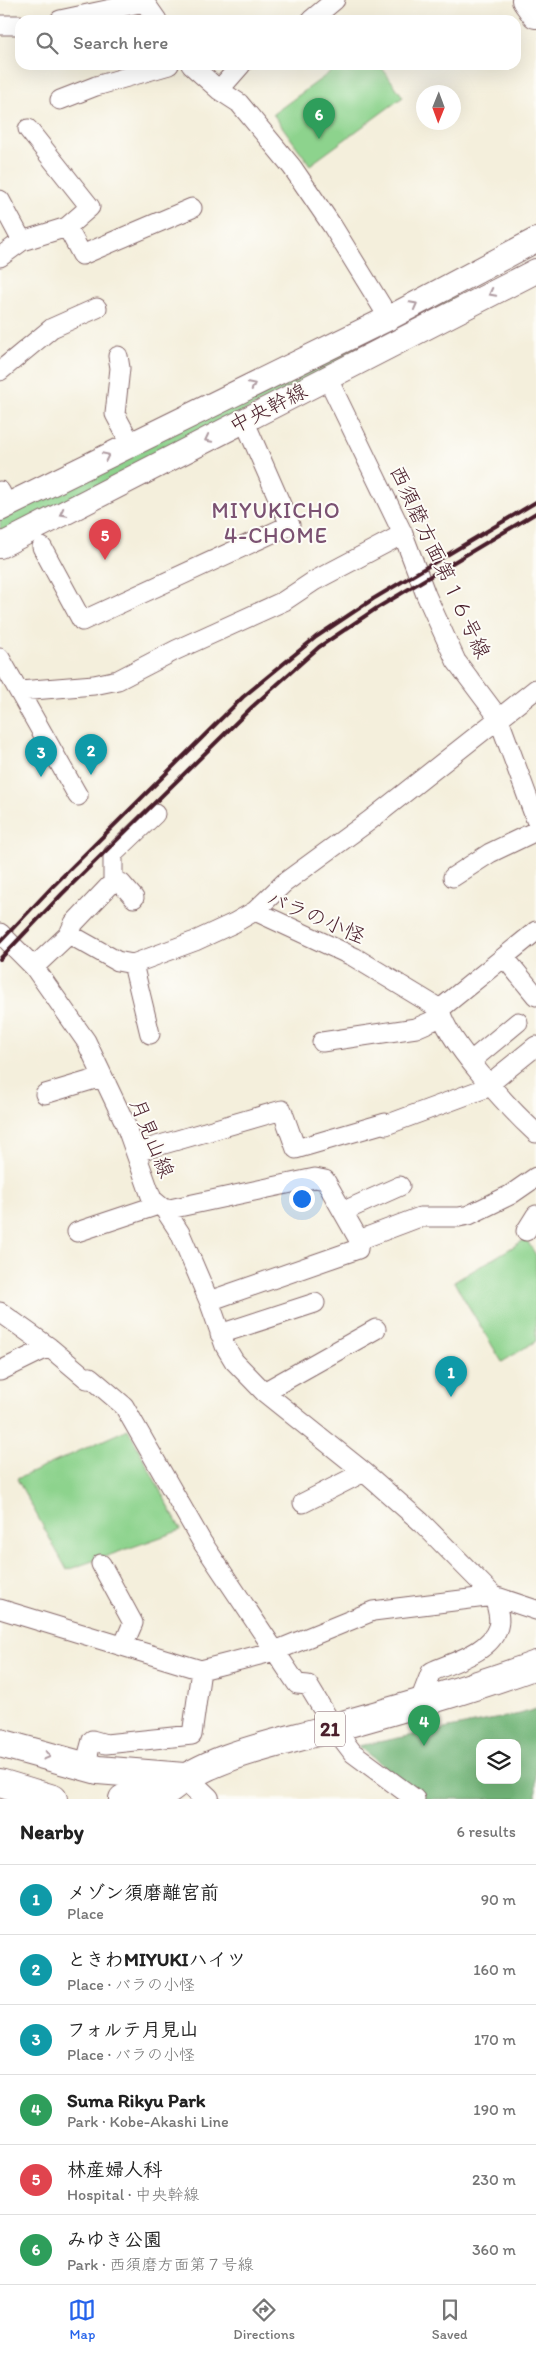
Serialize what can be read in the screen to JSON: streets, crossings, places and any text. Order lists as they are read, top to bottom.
{
  "streets": {
    "main road": ["21"],
    "street": [
      "中央幹線",
      "西須磨方面第１６号線",
      "バラの小怪",
      "月見山線"
    ]
  },
  "crossings": [
    ["中央幹線", "西須磨方面第１６号線"]
  ],
  "districts": ["MIYUKICHO 4-CHOME"],
  "north": "bottom",
  "page": {
    "search": "Search here",
    "pins": [
      "6",
      "5",
      "2",
      "3",
      "1",
      "4"
    ],
    "heading": ["Nearby", "6 results"],
    "list": [
      {
        "mark": "1",
        "name": "メゾン須磨離宮前",
        "note": "Place",
        "value": "90 m"
      },
      {
        "mark": "2",
        "name": "ときわMIYUKIハイツ",
        "note": "Place · バラの小怪",
        "value": "160 m"
      },
      {
        "mark": "3",
        "name": "フォルテ月見山",
        "note": "Place · バラの小怪",
        "value": "170 m"
      },
      {
        "mark": "4",
        "name": "Suma Rikyu Park",
        "note": "Park · Kobe-Akashi Line",
        "value": "190 m"
      },
      {
        "mark": "5",
        "name": "林産婦人科",
        "note": "Hospital · 中央幹線",
        "value": "230 m"
      },
      {
        "mark": "6",
        "name": "みゆき公園",
        "note": "Park · 西須磨方面第７号線",
        "value": "360 m"
      }
    ],
    "nav": ["Map", "Directions", "Saved"]
  }
}
